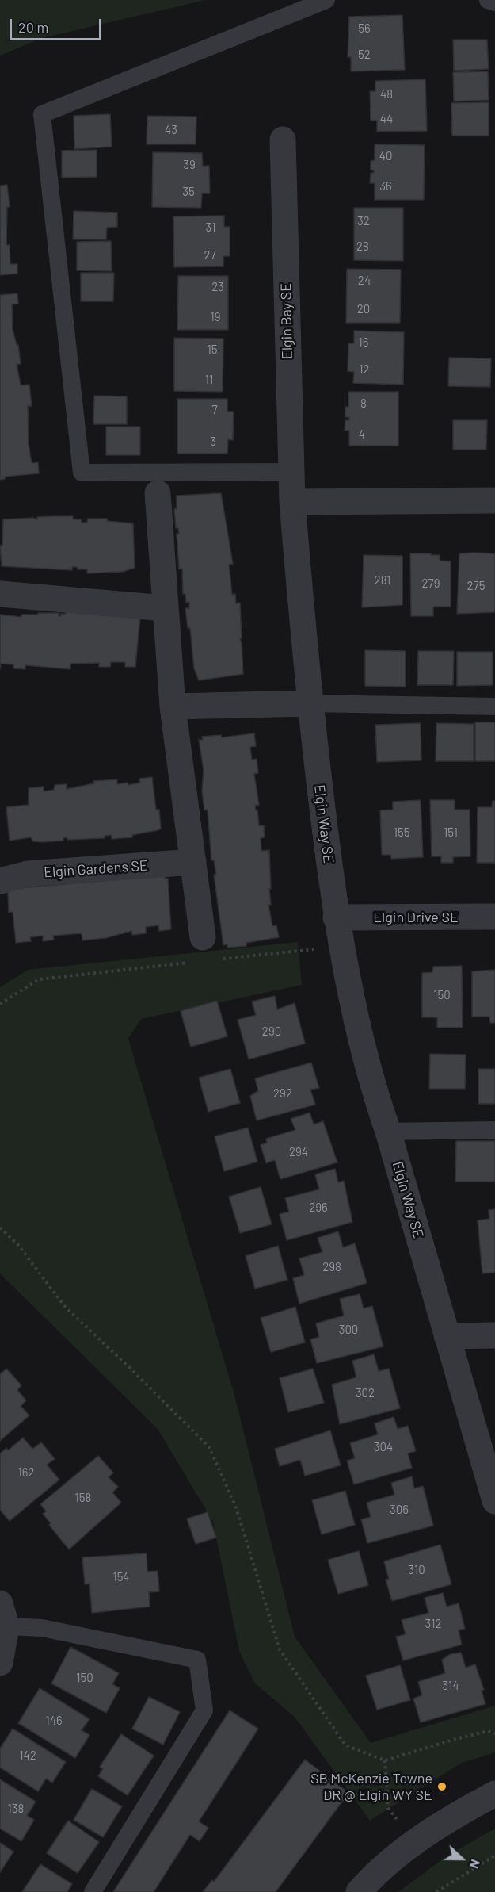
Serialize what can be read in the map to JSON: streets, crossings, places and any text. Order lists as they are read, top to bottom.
{
  "streets": {
    "street": [
      "Elgin Bay SE",
      "Elgin Way SE",
      "Elgin Gardens SE",
      "Elgin Drive SE"
    ]
  },
  "crossings": [
    ["Elgin Bay SE", "Elgin Way SE"],
    ["Elgin Way SE", "Elgin Drive SE"]
  ],
  "places": ["SB McKenzie Towne DR @ Elgin WY SE"],
  "house_numbers": [
    "56",
    "52",
    "48",
    "44",
    "43",
    "40",
    "39",
    "36",
    "35",
    "32",
    "31",
    "28",
    "27",
    "24",
    "23",
    "20",
    "19",
    "16",
    "15",
    "12",
    "11",
    "8",
    "7",
    "4",
    "3",
    "281",
    "279",
    "275",
    "155",
    "151",
    "150",
    "290",
    "292",
    "294",
    "296",
    "298",
    "300",
    "302",
    "304",
    "162",
    "158",
    "306",
    "310",
    "154",
    "312",
    "150",
    "314",
    "146",
    "142",
    "138"
  ],
  "scale_bar": "20 m",
  "north": "right"
}
